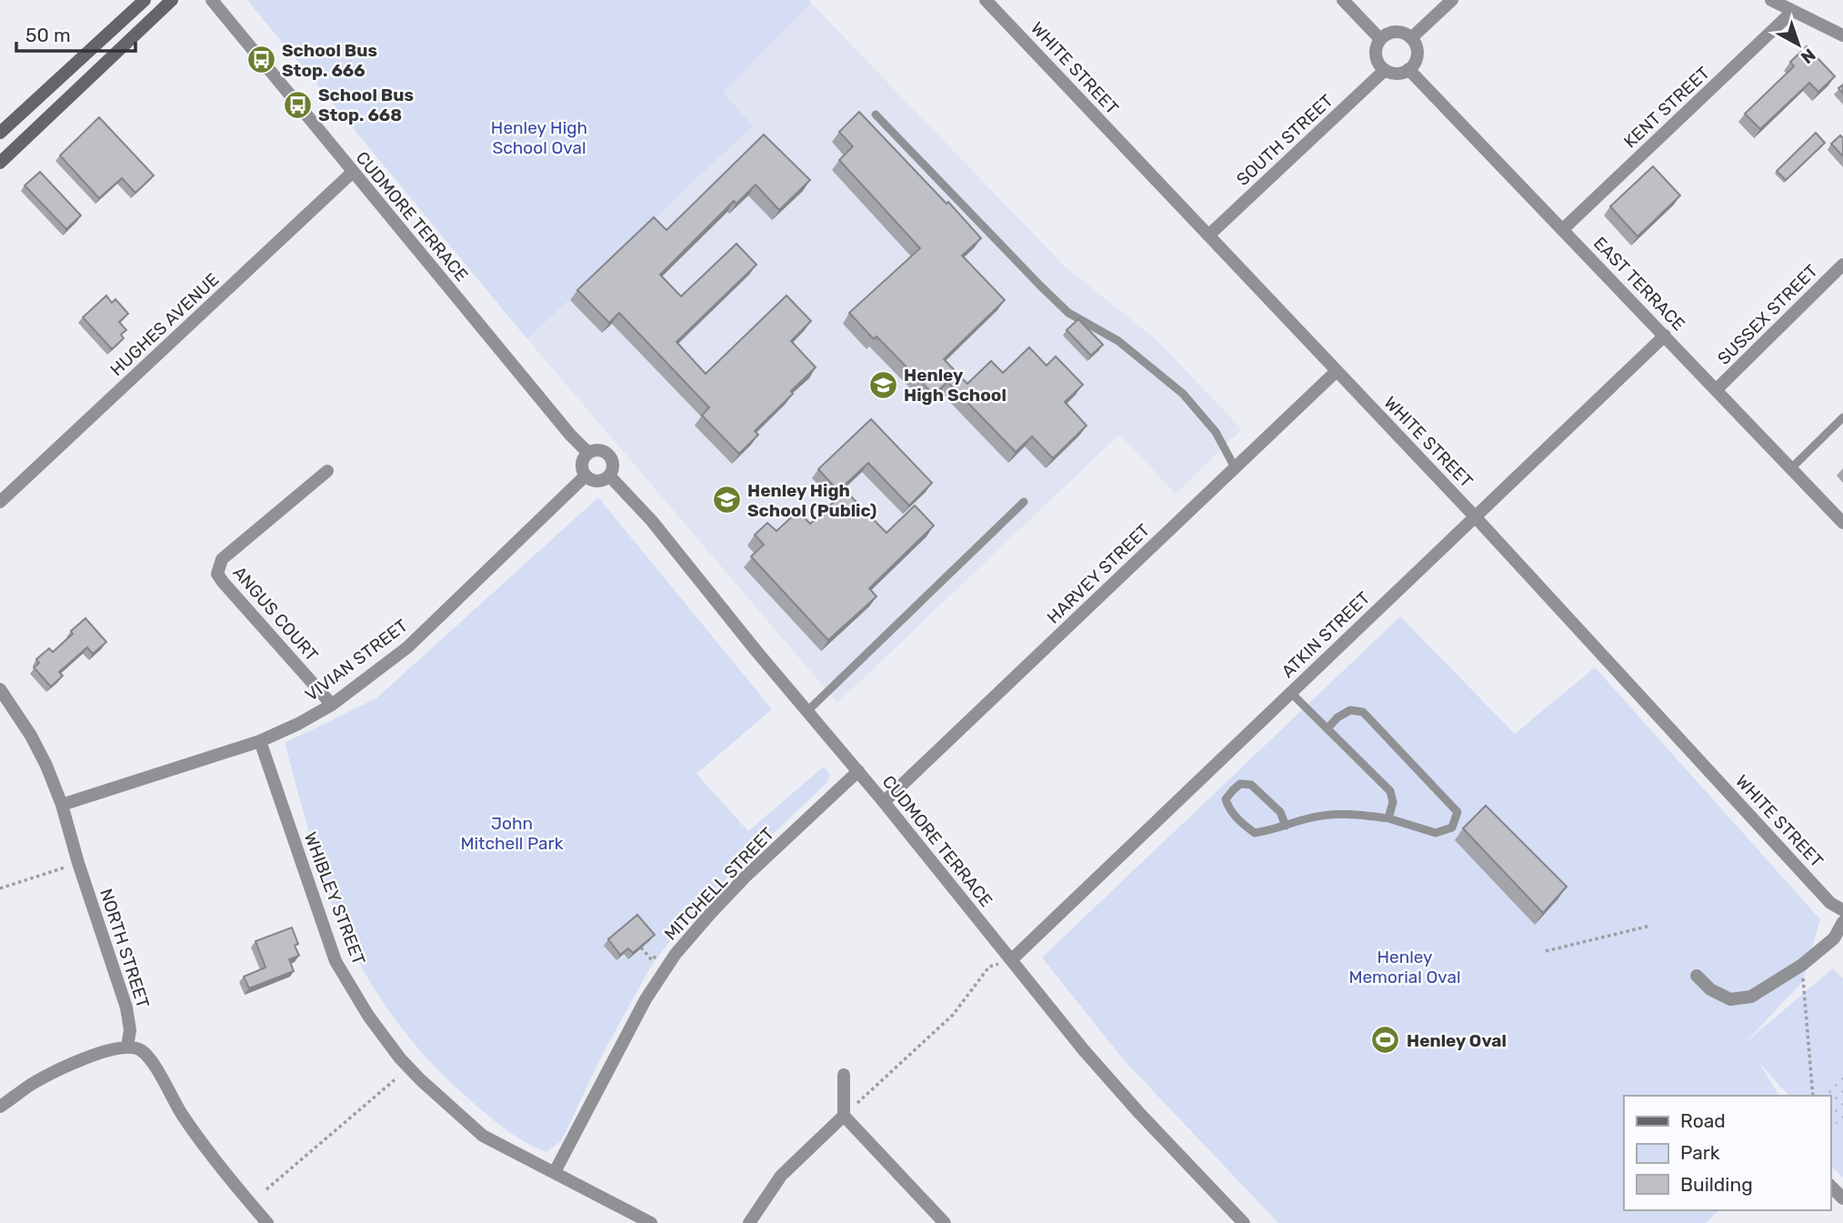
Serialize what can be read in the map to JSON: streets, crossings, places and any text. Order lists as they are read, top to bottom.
{
  "streets": {
    "street": [
      "WHITE STREET",
      "KENT STREET",
      "SOUTH STREET",
      "CUDMORE TERRACE",
      "EAST TERRACE",
      "SUSSEX STREET",
      "HUGHES AVENUE",
      "HARVEY STREET",
      "ANGUS COURT",
      "ATKIN STREET",
      "VIVIAN STREET",
      "MITCHELL STREET",
      "WHIBLEY STREET",
      "NORTH STREET"
    ]
  },
  "crossings": [
    ["WHITE STREET", "SOUTH STREET"],
    ["WHITE STREET", "HARVEY STREET"],
    ["WHITE STREET", "ATKIN STREET"],
    ["KENT STREET", "EAST TERRACE"],
    ["SOUTH STREET", "EAST TERRACE"],
    ["CUDMORE TERRACE", "HUGHES AVENUE"],
    ["CUDMORE TERRACE", "HARVEY STREET"],
    ["CUDMORE TERRACE", "ATKIN STREET"],
    ["CUDMORE TERRACE", "VIVIAN STREET"],
    ["CUDMORE TERRACE", "MITCHELL STREET"],
    ["EAST TERRACE", "SUSSEX STREET"],
    ["EAST TERRACE", "ATKIN STREET"],
    ["ANGUS COURT", "VIVIAN STREET"],
    ["VIVIAN STREET", "WHIBLEY STREET"],
    ["VIVIAN STREET", "NORTH STREET"],
    ["MITCHELL STREET", "WHIBLEY STREET"]
  ],
  "parks": ["Henley High School Oval", "John Mitchell Park", "Henley Memorial Oval"],
  "places": {
    "bus stop": ["School Bus Stop. 666", "School Bus Stop. 668"],
    "school or university": ["Henley High School", "Henley High School (Public)"],
    "sports": ["Henley Oval"]
  },
  "legend": ["Road", "Park", "Building"],
  "scale_bar": "50 m",
  "north": "bottom right"
}
